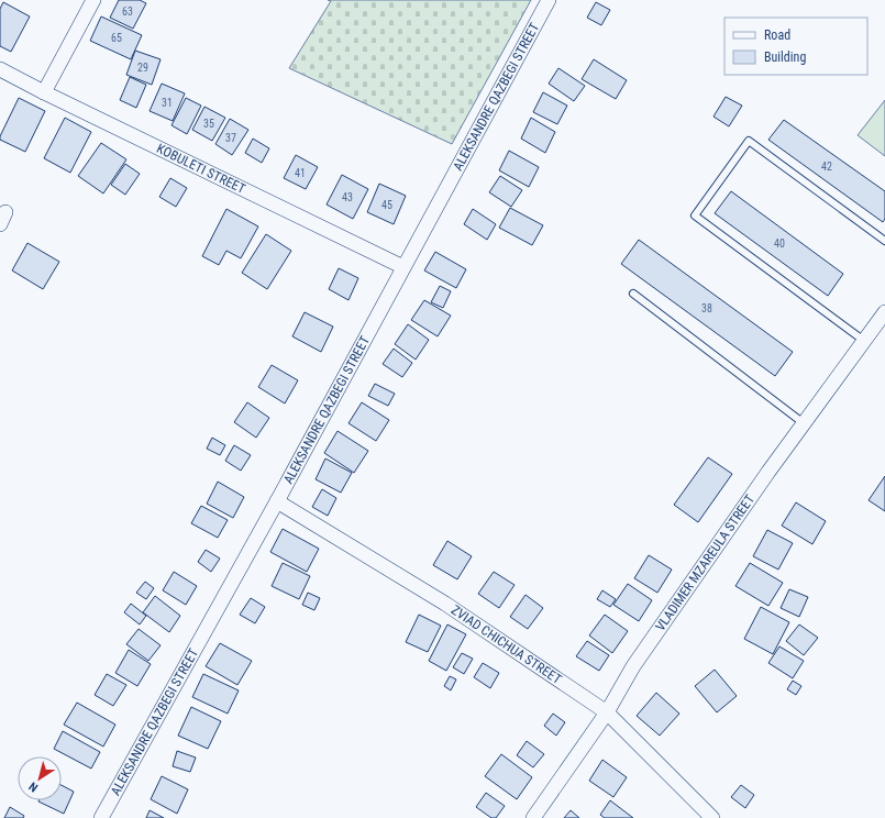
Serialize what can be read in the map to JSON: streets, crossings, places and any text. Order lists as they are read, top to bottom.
{
  "streets": {
    "street": [
      "ALEKSANDRE QAZBEGI STREET",
      "KOBULETI STREET",
      "VLADIMER MZAREULA STREET",
      "ZVIAD CHICHUA STREET"
    ]
  },
  "crossings": [
    ["ALEKSANDRE QAZBEGI STREET", "KOBULETI STREET"],
    ["ALEKSANDRE QAZBEGI STREET", "ZVIAD CHICHUA STREET"],
    ["VLADIMER MZAREULA STREET", "ZVIAD CHICHUA STREET"]
  ],
  "house_numbers": [
    "63",
    "65",
    "29",
    "31",
    "35",
    "37",
    "42",
    "41",
    "43",
    "45",
    "40",
    "38"
  ],
  "legend": ["Road", "Building"],
  "north": "bottom left"
}
